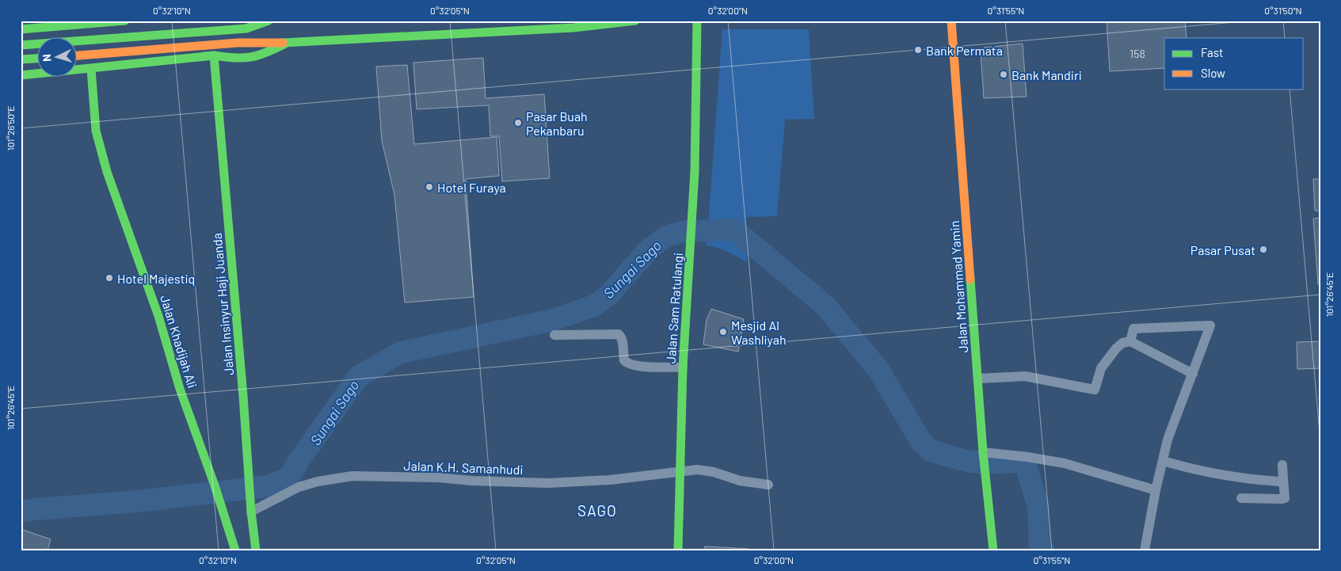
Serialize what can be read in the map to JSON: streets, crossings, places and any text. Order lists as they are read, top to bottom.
{
  "streets": {
    "main road": [
      "Jalan Mohammad Yamin",
      "Jalan Insinyur Haji Juanda",
      "Jalan Sam Ratulangi",
      "Jalan Khadijah Ali"
    ],
    "street": ["Jalan K.H. Samanhudi"]
  },
  "crossings": [
    ["Jalan Insinyur Haji Juanda", "Jalan K.H. Samanhudi"],
    ["Jalan Sam Ratulangi", "Jalan K.H. Samanhudi"]
  ],
  "districts": ["SAGO"],
  "water": ["Sungai Sago"],
  "places": [
    "Bank Permata",
    "Bank Mandiri",
    "Pasar Buah Pekanbaru",
    "Hotel Furaya",
    "Pasar Pusat",
    "Hotel Majestiq",
    "Mesjid Al Washliyah"
  ],
  "house_numbers": ["158"],
  "legend": ["Fast", "Slow"],
  "north": "left",
  "coordinates": [
    "0°32'10\"N",
    "0°32'05\"N",
    "0°32'00\"N",
    "0°31'55\"N",
    "0°31'50\"N",
    "101°26'50\"E",
    "101°26'45\"E"
  ]
}
